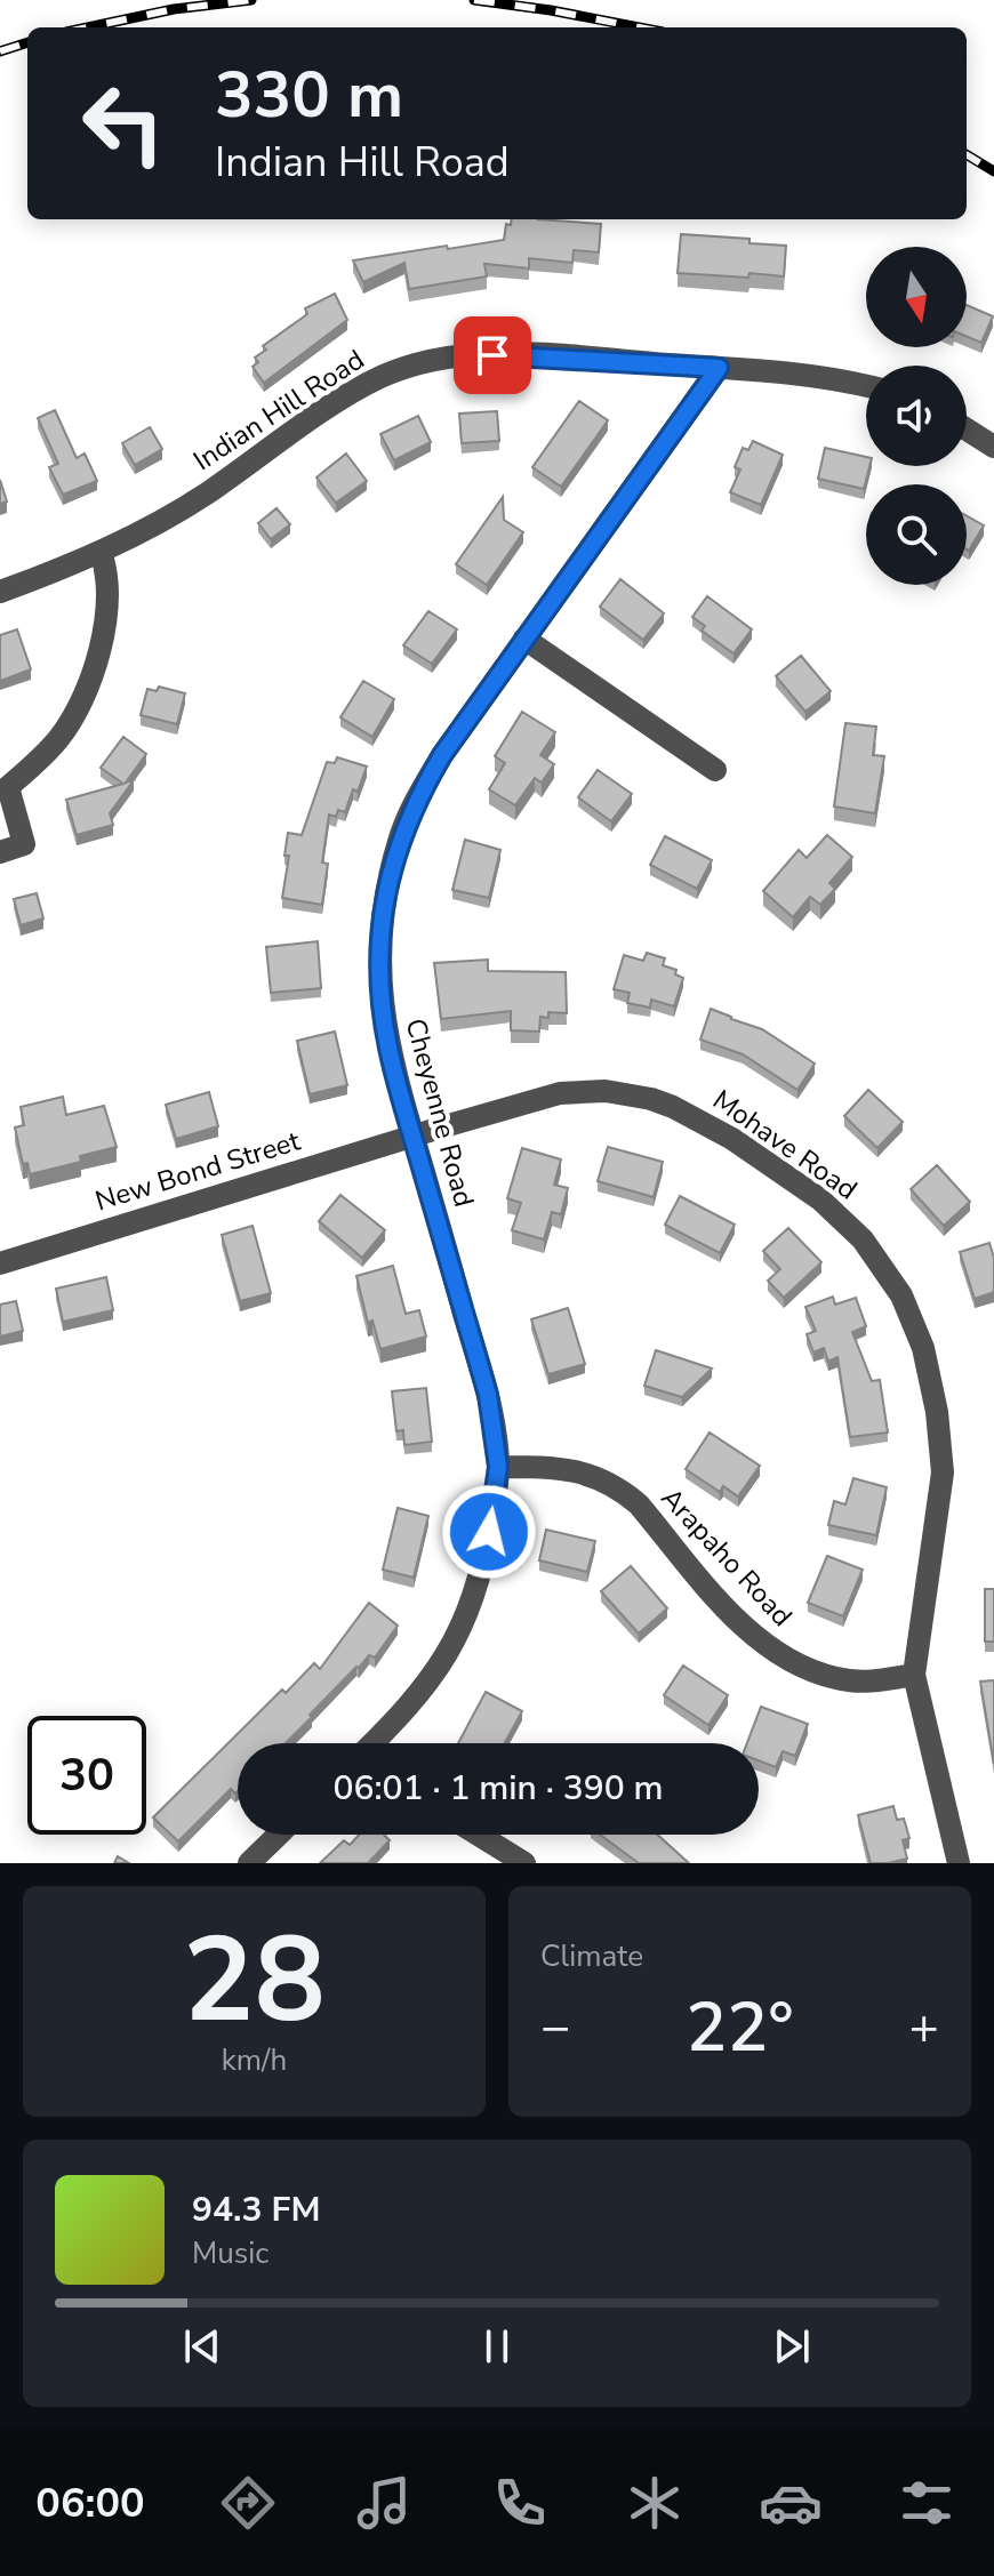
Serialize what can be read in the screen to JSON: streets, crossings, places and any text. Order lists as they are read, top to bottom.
{
  "streets": {
    "street": [
      "Indian Hill Road",
      "Cheyenne Road",
      "Mohave Road",
      "New Bond Street",
      "Arapaho Road"
    ]
  },
  "crossings": [
    ["Indian Hill Road", "Cheyenne Road"],
    ["Cheyenne Road", "Mohave Road"],
    ["Cheyenne Road", "New Bond Street"],
    ["Cheyenne Road", "Arapaho Road"],
    ["Mohave Road", "New Bond Street"],
    ["Mohave Road", "Arapaho Road"]
  ],
  "north": "bottom",
  "page": {
    "turn": ["330 m", "Indian Hill Road"],
    "limit": "30",
    "trip": "06:01 · 1 min · 390 m",
    "tile": [
      ["28", "km/h"],
      "Climate"
    ],
    "heat": ["−", "22°", "+"],
    "song": ["94.3 FM", "Music"],
    "tabs": "06:00"
  }
}
